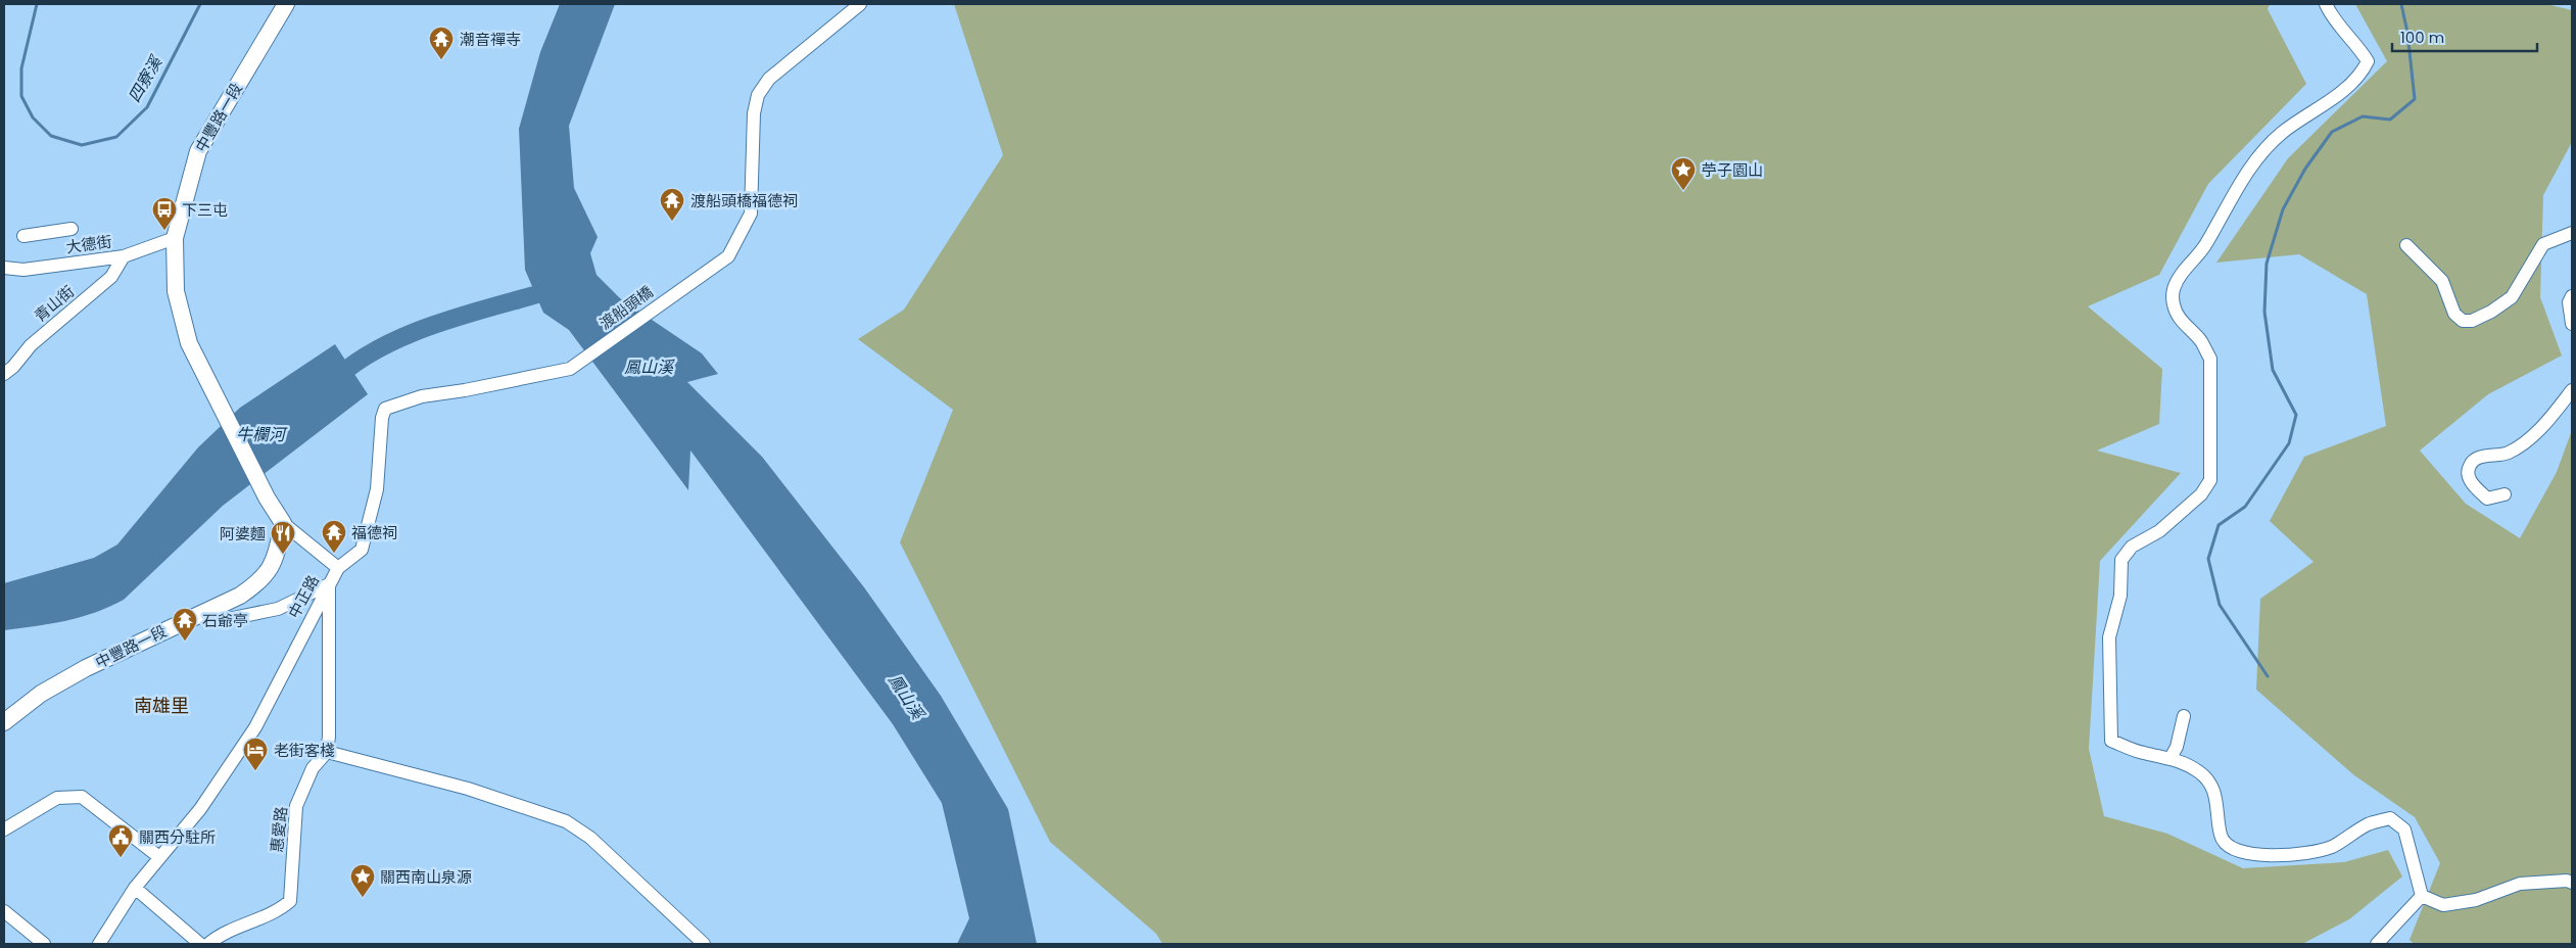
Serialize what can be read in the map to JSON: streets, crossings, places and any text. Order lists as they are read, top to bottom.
{
  "streets": {
    "main road": ["中豐路一段"],
    "street": [
      "大德街",
      "青山街",
      "渡船頭橋",
      "中正路",
      "惠愛路"
    ]
  },
  "crossings": [
    ["中豐路一段", "大德街"],
    ["大德街", "青山街"],
    ["渡船頭橋", "中正路"]
  ],
  "districts": ["南雄里"],
  "water": ["四寮溪", "鳳山溪", "牛欄河"],
  "places": {
    "temple": [
      "潮音禪寺",
      "渡船頭橋福德祠",
      "福德祠",
      "石爺亭"
    ],
    "place": ["苧子園山", "關西南山泉源"],
    "bus stop": ["下三屯"],
    "restaurant": ["阿婆麵"],
    "hotel": ["老街客棧"],
    "public building": ["關西分駐所"]
  },
  "scale_bar": "100 m"
}
